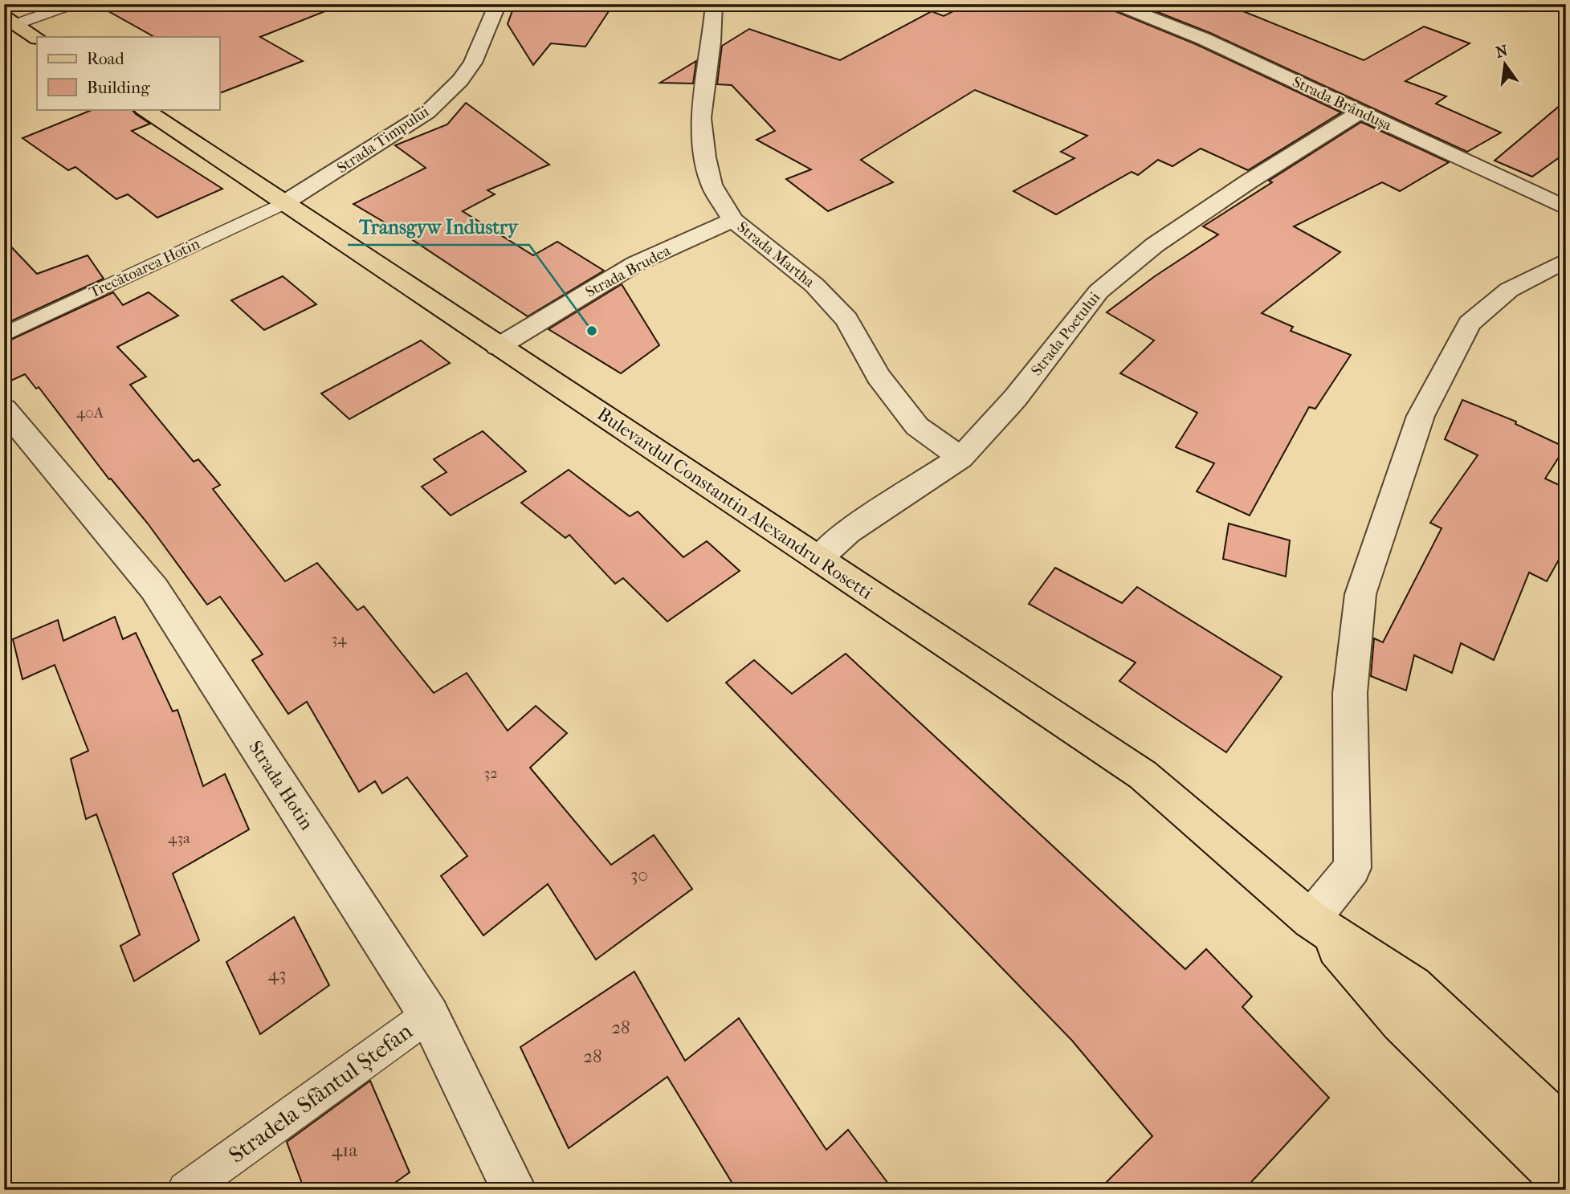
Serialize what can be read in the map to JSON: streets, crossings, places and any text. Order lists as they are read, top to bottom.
{
  "streets": {
    "main road": ["Bulevardul Constantin Alexandru Rosetti"],
    "street": [
      "Strada Brândușa",
      "Strada Timpului",
      "Strada Martha",
      "Strada Brudea",
      "Strada Poetului",
      "Strada Hotin"
    ],
    "lane": ["Trecătoarea Hotin", "Stradela Sfântul Ștefan"]
  },
  "crossings": [
    ["Strada Brândușa", "Strada Poetului"],
    ["Strada Timpului", "Trecătoarea Hotin"],
    ["Strada Timpului", "Bulevardul Constantin Alexandru Rosetti"],
    ["Strada Martha", "Strada Brudea"],
    ["Strada Martha", "Strada Poetului"],
    ["Trecătoarea Hotin", "Bulevardul Constantin Alexandru Rosetti"],
    ["Strada Brudea", "Bulevardul Constantin Alexandru Rosetti"],
    ["Strada Poetului", "Bulevardul Constantin Alexandru Rosetti"],
    ["Strada Hotin", "Stradela Sfântul Ștefan"]
  ],
  "places": ["Transgyw Industry"],
  "house_numbers": [
    "40A",
    "34",
    "32",
    "43a",
    "30",
    "43",
    "28",
    "28",
    "41a"
  ],
  "legend": ["Road", "Building"],
  "north": "top"
}
